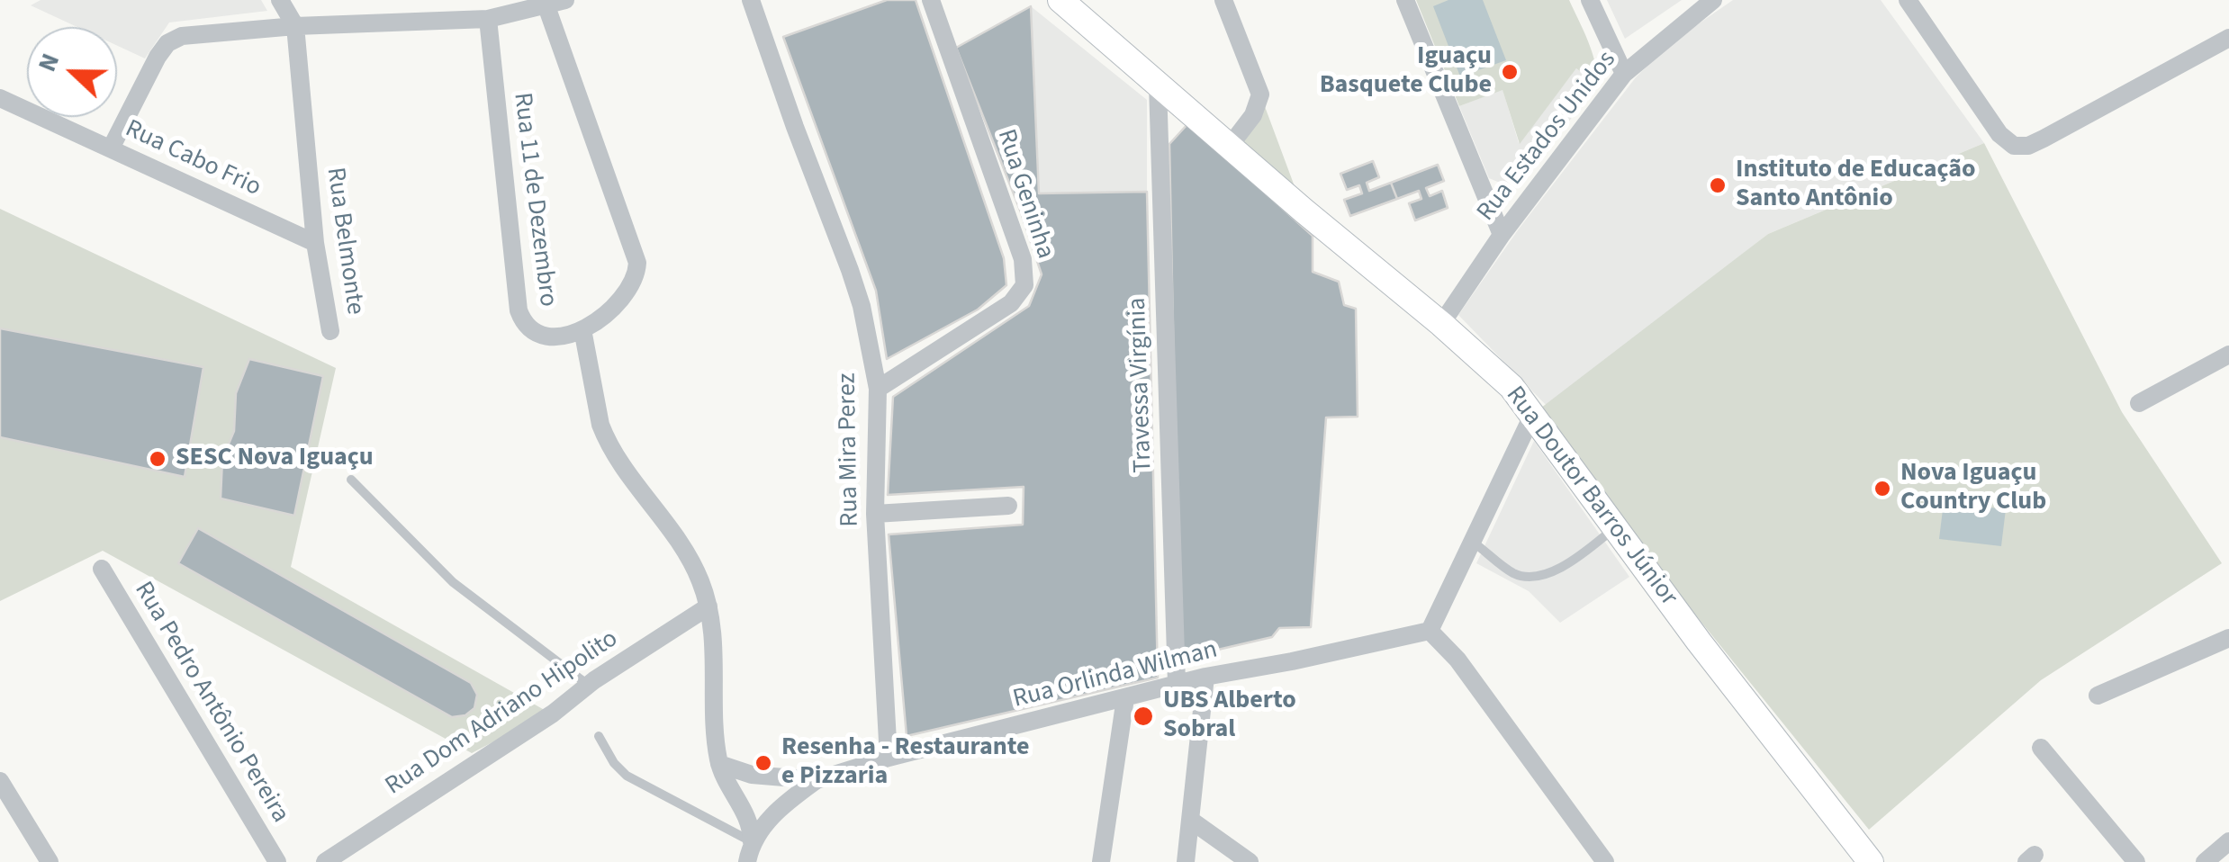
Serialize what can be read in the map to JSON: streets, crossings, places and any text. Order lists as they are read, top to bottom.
{
  "streets": {
    "main road": ["Rua Doutor Barros Júnior"],
    "street": [
      "Rua Estados Unidos",
      "Rua Cabo Frio",
      "Rua Geninha",
      "Rua 11 de Dezembro",
      "Rua Belmonte",
      "Travessa Virgínia",
      "Rua Mira Perez",
      "Rua Orlinda Wilman",
      "Rua Pedro Antônio Pereira",
      "Rua Dom Adriano Hipolito"
    ]
  },
  "crossings": [
    ["Rua Estados Unidos", "Rua Doutor Barros Júnior"],
    ["Rua Cabo Frio", "Rua Belmonte"],
    ["Rua Geninha", "Rua Mira Perez"],
    ["Rua 11 de Dezembro", "Rua Orlinda Wilman"],
    ["Rua 11 de Dezembro", "Rua Dom Adriano Hipolito"],
    ["Travessa Virgínia", "Rua Doutor Barros Júnior"],
    ["Travessa Virgínia", "Rua Orlinda Wilman"],
    ["Rua Mira Perez", "Rua Orlinda Wilman"]
  ],
  "places": [
    "Iguaçu Basquete Clube",
    "Instituto de Educação Santo Antônio",
    "SESC Nova Iguaçu",
    "Nova Iguaçu Country Club",
    "UBS Alberto Sobral",
    "Resenha - Restaurante e Pizzaria"
  ],
  "north": "left"
}
